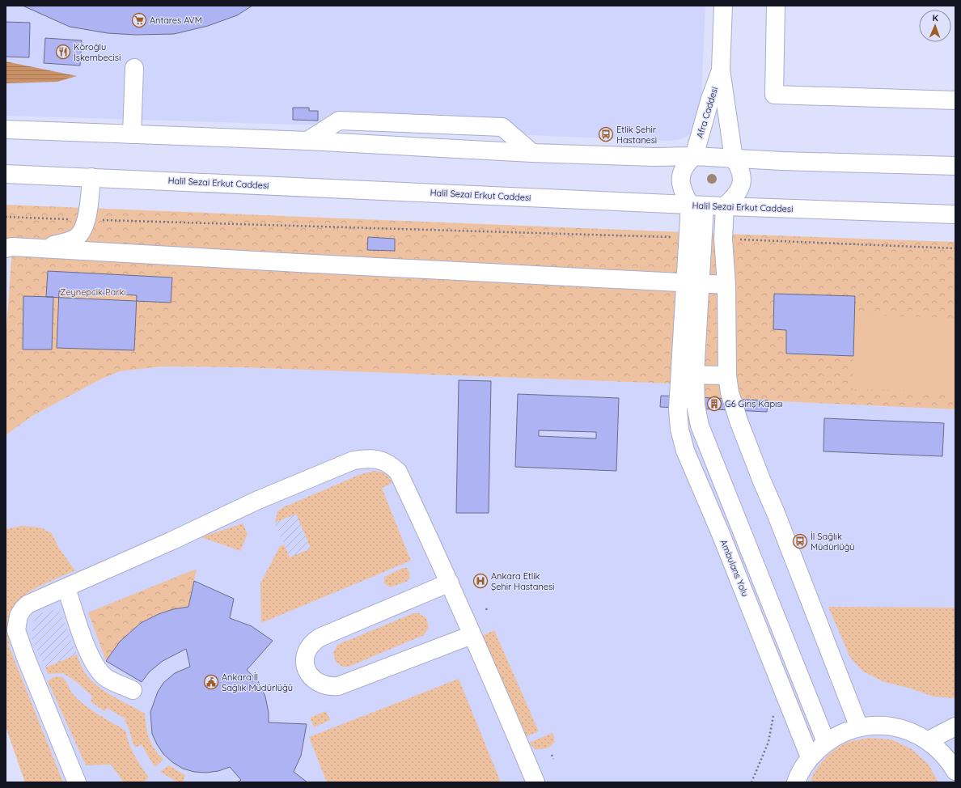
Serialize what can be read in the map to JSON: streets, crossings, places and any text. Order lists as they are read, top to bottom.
{
  "streets": {
    "main road": ["Afra Caddesi", "Halil Sezai Erkut Caddesi", "Ambulans Yolu"]
  },
  "crossings": [
    ["Afra Caddesi", "Halil Sezai Erkut Caddesi"]
  ],
  "parks": ["Zeynepcik Parkı"],
  "places": {
    "supermarket": ["Antares AVM"],
    "restaurant": ["Köroğlu İşkembecisi"],
    "bus stop": ["Etlik Şehir Hastanesi", "İl Sağlık Müdürlüğü"],
    "building": ["G6 Giriş Kapısı"],
    "hospital": ["Ankara Etlik Şehir Hastanesi"],
    "public building": ["Ankara İl Sağlık Müdürlüğü"]
  },
  "north": "top"
}
